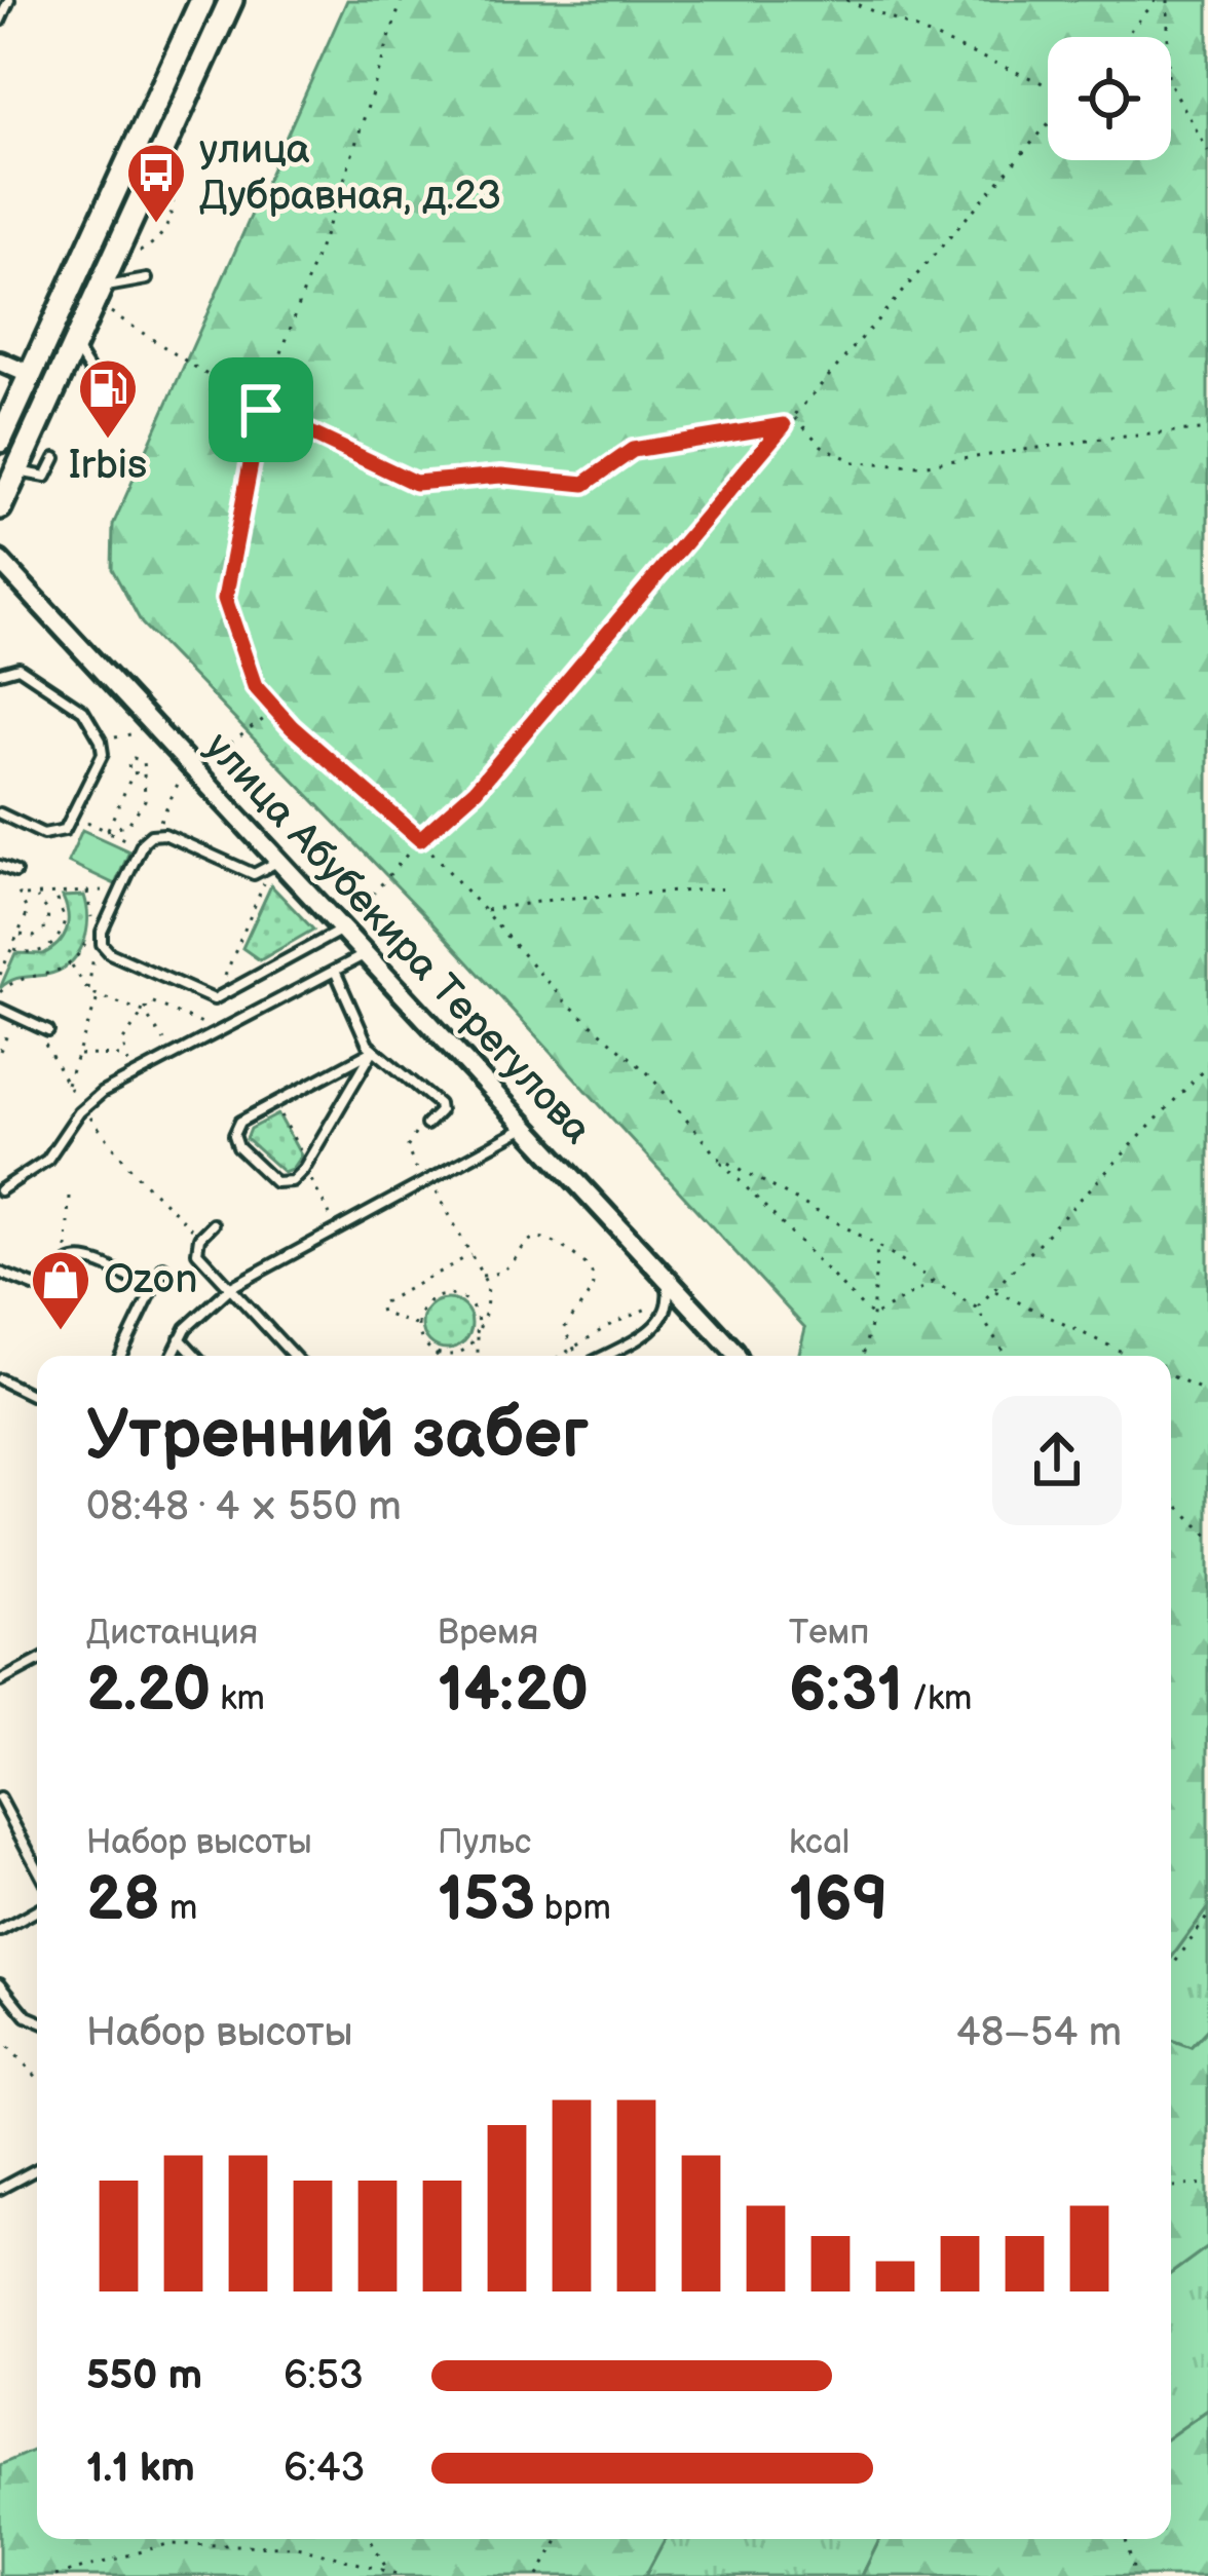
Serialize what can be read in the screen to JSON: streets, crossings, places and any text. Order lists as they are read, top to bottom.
{
  "streets": {
    "street": ["улица Абубекира Терегулова"]
  },
  "places": {
    "bus stop": ["улица Дубравная, д.23"],
    "fuel station": ["Irbis"],
    "shop": ["Ozon"]
  },
  "page": {
    "heading": ["Утренний забег", "08:48 · 4 × 550 m"],
    "stats": [
      ["Дистанция", "2.20 km"],
      ["Время", "14:20"],
      ["Темп", "6:31 /km"],
      ["Набор высоты", "28 m"],
      ["Пульс", "153 bpm"],
      ["kcal", "169"]
    ],
    "chart": ["Набор высоты", "48–54 m"],
    "list": [
      {
        "name": "550 m",
        "note": "6:53"
      },
      {
        "name": "1.1 km",
        "note": "6:43"
      }
    ]
  }
}
